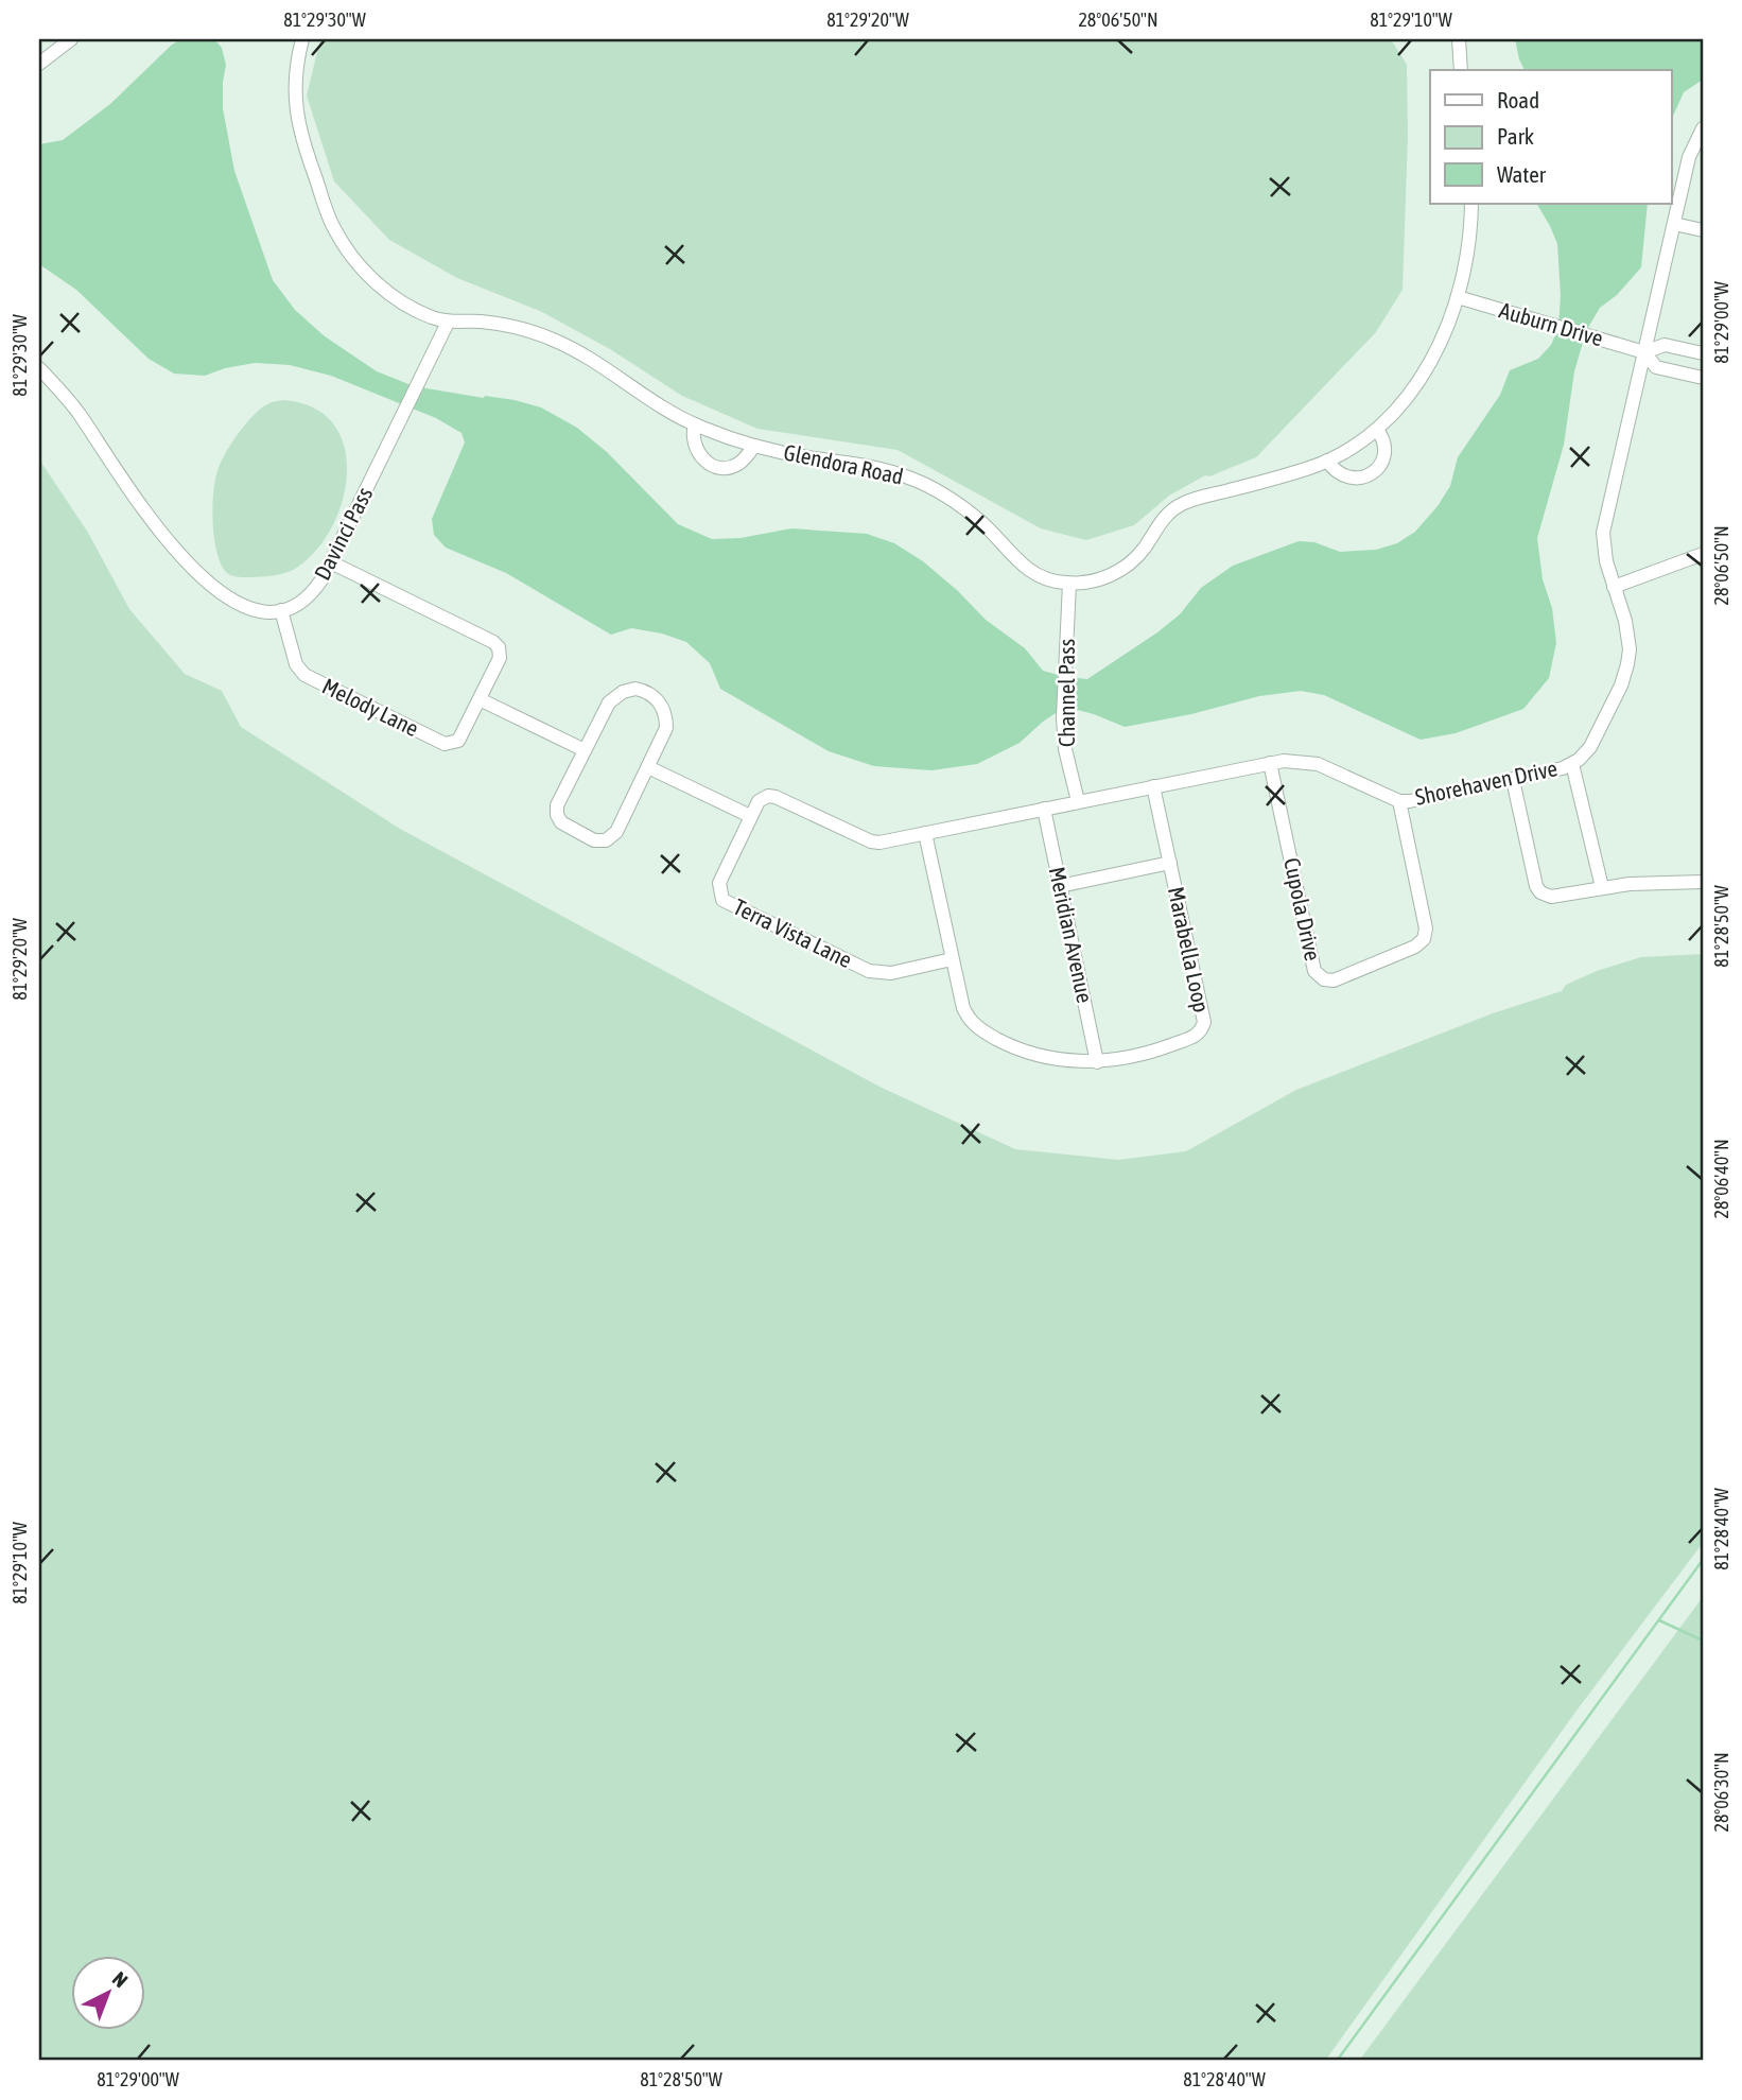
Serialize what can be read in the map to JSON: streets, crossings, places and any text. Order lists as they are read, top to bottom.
{
  "streets": {
    "street": [
      "Auburn Drive",
      "Glendora Road",
      "Davinci Pass",
      "Channel Pass",
      "Melody Lane",
      "Shorehaven Drive",
      "Cupola Drive",
      "Terra Vista Lane",
      "Meridian Avenue",
      "Marabella Loop"
    ]
  },
  "crossings": [
    ["Auburn Drive", "Glendora Road"],
    ["Auburn Drive", "Shorehaven Drive"],
    ["Glendora Road", "Davinci Pass"],
    ["Glendora Road", "Channel Pass"],
    ["Davinci Pass", "Melody Lane"],
    ["Channel Pass", "Shorehaven Drive"],
    ["Shorehaven Drive", "Cupola Drive"],
    ["Shorehaven Drive", "Terra Vista Lane"],
    ["Shorehaven Drive", "Meridian Avenue"],
    ["Shorehaven Drive", "Marabella Loop"],
    ["Terra Vista Lane", "Marabella Loop"],
    ["Meridian Avenue", "Marabella Loop"]
  ],
  "legend": ["Road", "Park", "Water"],
  "north": "top right",
  "coordinates": [
    "81°29'30\"W",
    "81°29'20\"W",
    "28°06'50\"N",
    "81°29'10\"W",
    "81°29'00\"W",
    "81°28'50\"W",
    "28°06'40\"N",
    "81°28'40\"W",
    "28°06'30\"N"
  ]
}
